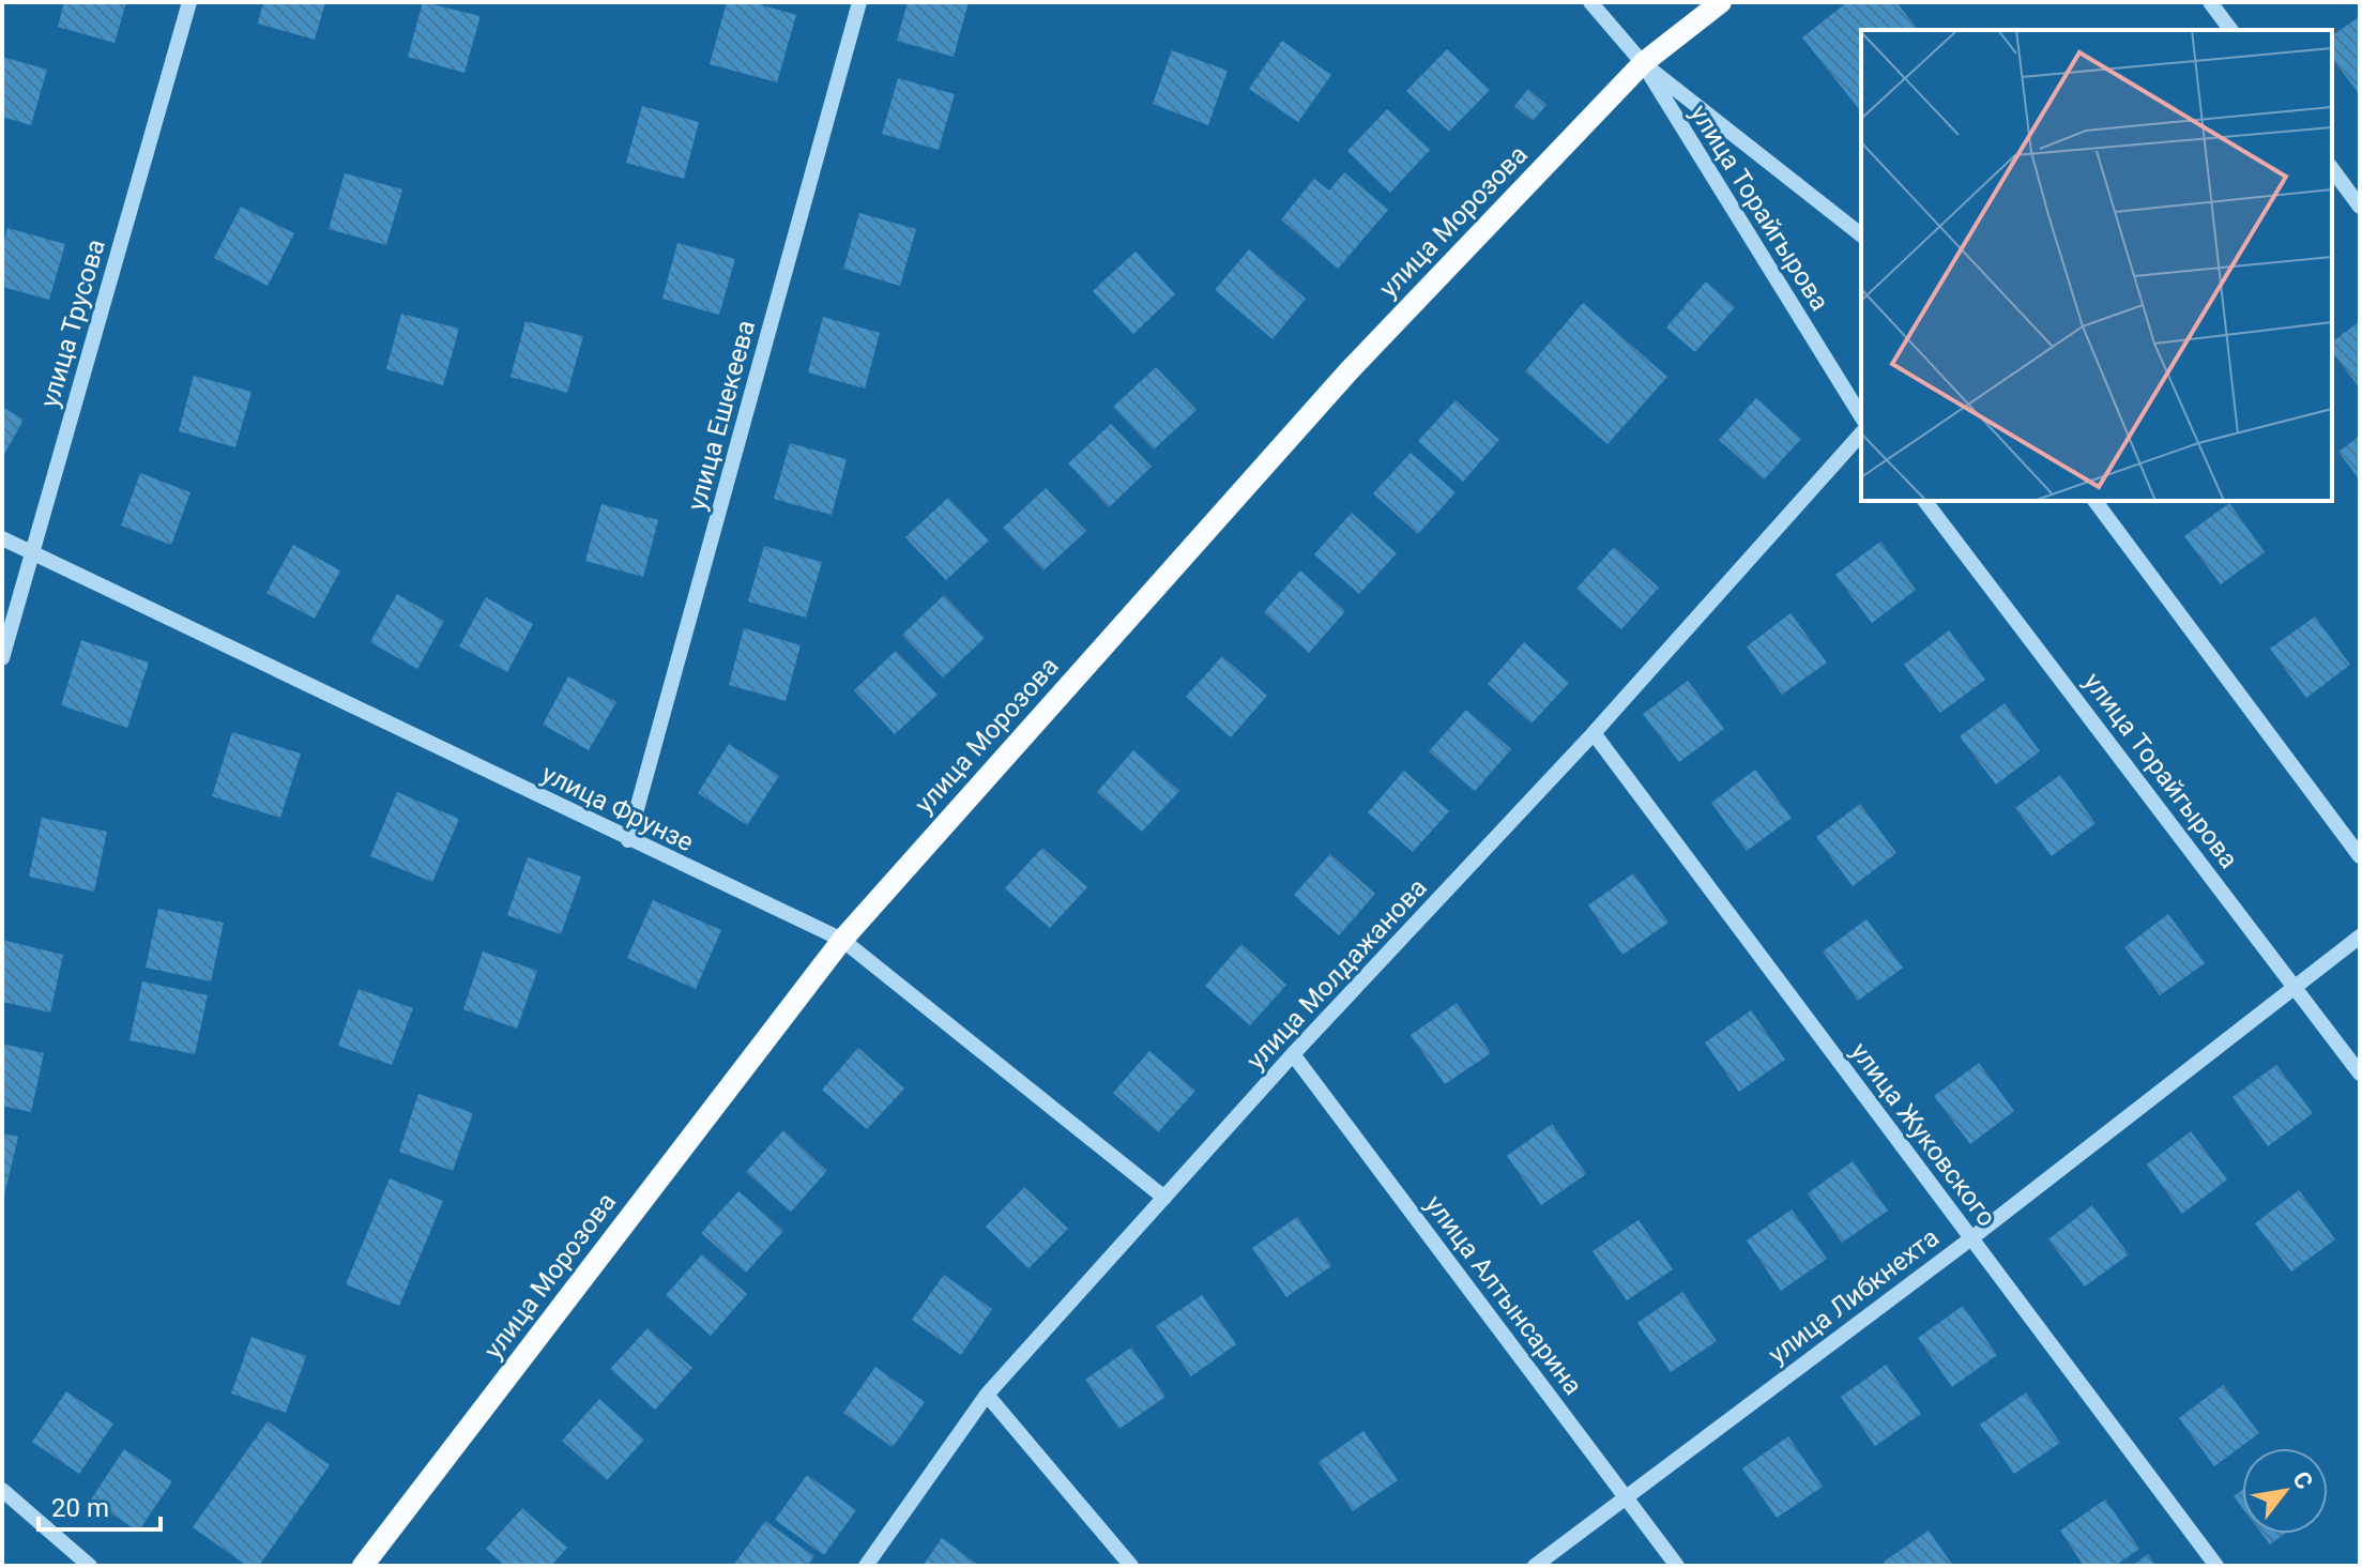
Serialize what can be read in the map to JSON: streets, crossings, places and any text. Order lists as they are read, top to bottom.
{
  "streets": {
    "main road": ["улица Морозова"],
    "street": [
      "улица Торайгырова",
      "улица Трусова",
      "улица Ешекеева",
      "улица Фрунзе",
      "улица Молдажанова",
      "улица Жуковского",
      "улица Алтынсарина",
      "улица Либкнехта"
    ]
  },
  "crossings": [
    ["улица Торайгырова", "улица Морозова"],
    ["улица Торайгырова", "улица Либкнехта"],
    ["улица Морозова", "улица Фрунзе"],
    ["улица Трусова", "улица Фрунзе"],
    ["улица Ешекеева", "улица Фрунзе"],
    ["улица Фрунзе", "улица Молдажанова"],
    ["улица Молдажанова", "улица Жуковского"],
    ["улица Молдажанова", "улица Алтынсарина"],
    ["улица Жуковского", "улица Либкнехта"],
    ["улица Алтынсарина", "улица Либкнехта"]
  ],
  "scale_bar": "20 m",
  "north": "top right"
}
